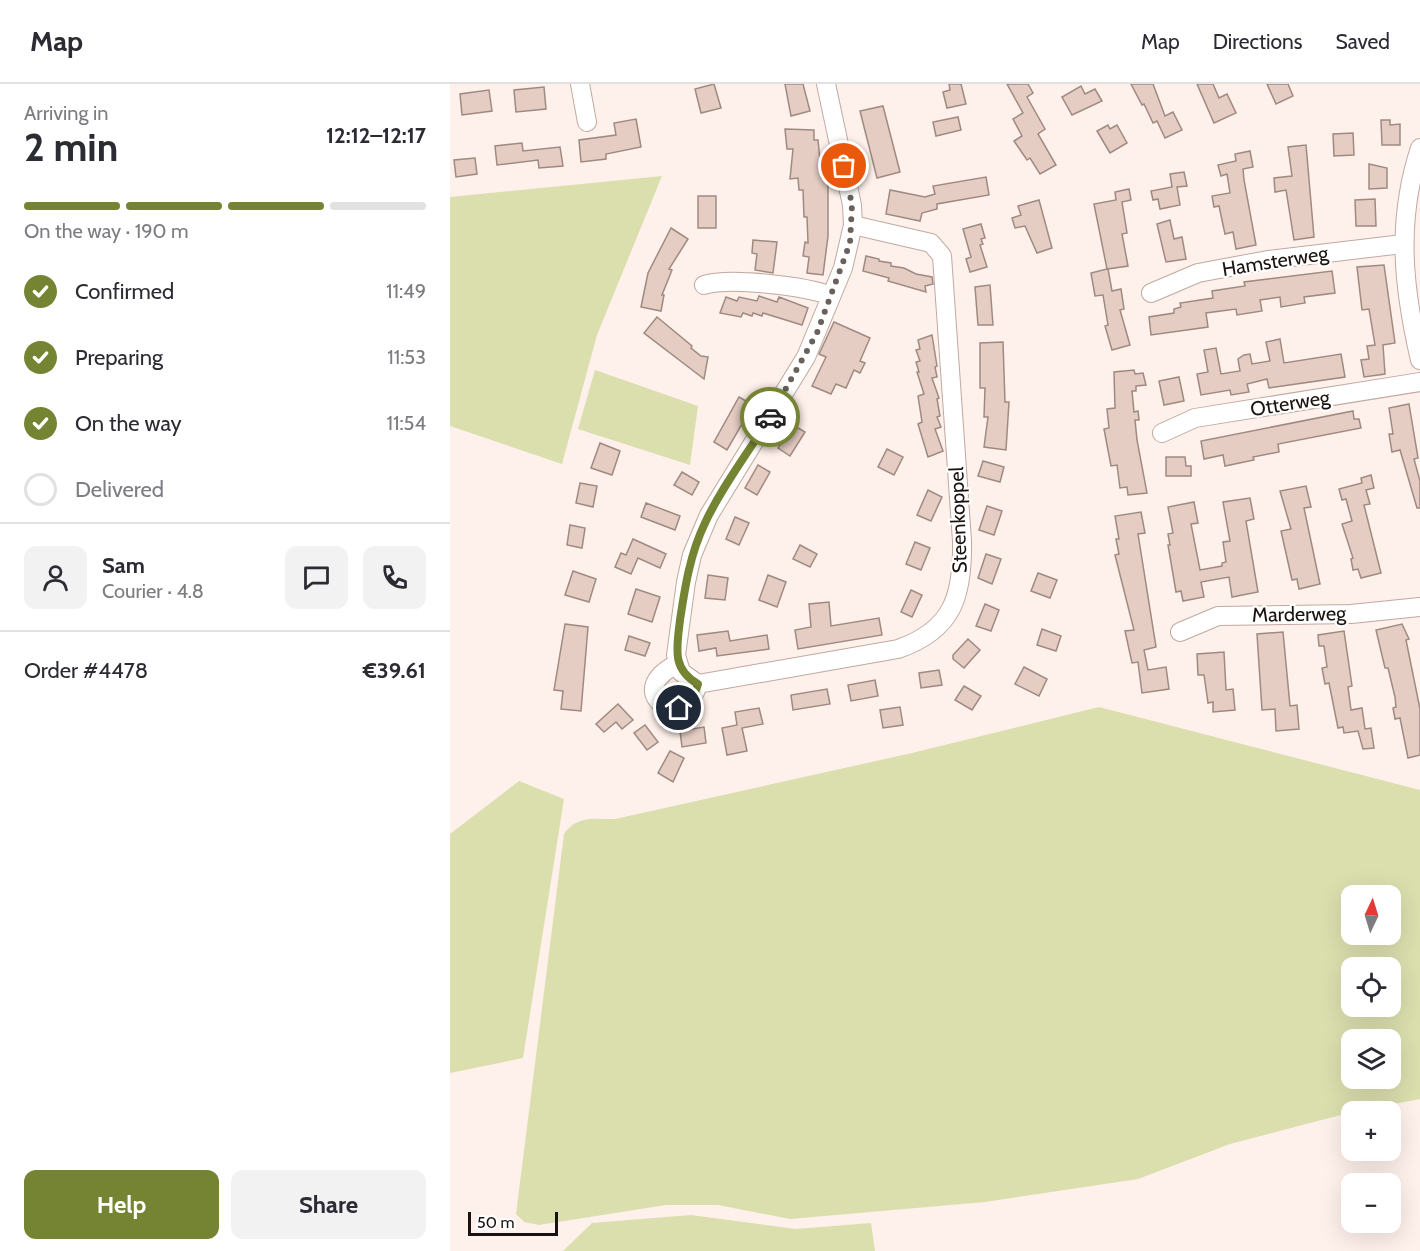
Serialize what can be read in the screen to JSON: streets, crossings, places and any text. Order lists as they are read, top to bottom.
{
  "streets": {
    "street": [
      "Hamsterweg",
      "Otterweg",
      "Steenkoppel",
      "Marderweg"
    ]
  },
  "scale_bar": "50 m",
  "north": "top",
  "page": {
    "header": "Map",
    "nav": ["Map", "Directions", "Saved"],
    "heading": ["2 min", "Arriving in", "12:12–12:17"],
    "panel": [
      "Sam",
      "Courier · 4.8",
      "Order #4478",
      "€39.61"
    ],
    "bar": "On the way · 190 m",
    "list": [
      ["Confirmed", "11:49"],
      ["Preparing", "11:53"],
      ["On the way", "11:54"],
      "Delivered"
    ],
    "map_buttons": ["+", "−"],
    "buttons": ["Help", "Share"],
    "scale": "50 m"
  }
}
